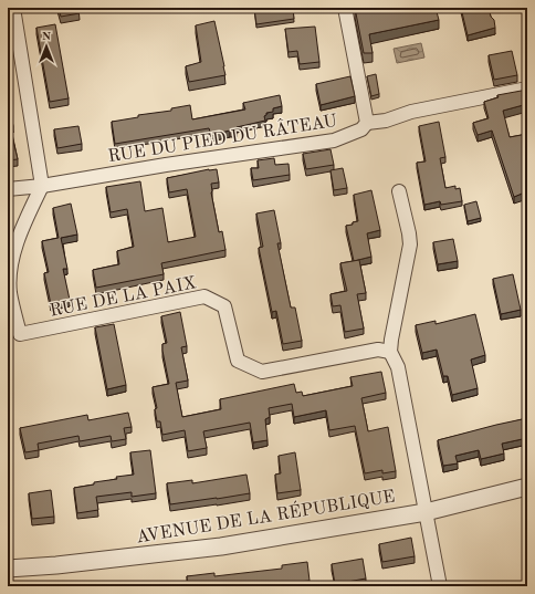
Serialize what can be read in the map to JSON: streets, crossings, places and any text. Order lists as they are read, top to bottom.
{
  "streets": {
    "street": ["RUE DU PIED DU RÂTEAU", "RUE DE LA PAIX", "AVENUE DE LA RÉPUBLIQUE"]
  },
  "crossings": [
    ["RUE DU PIED DU RÂTEAU", "RUE DE LA PAIX"]
  ],
  "north": "top"
}
